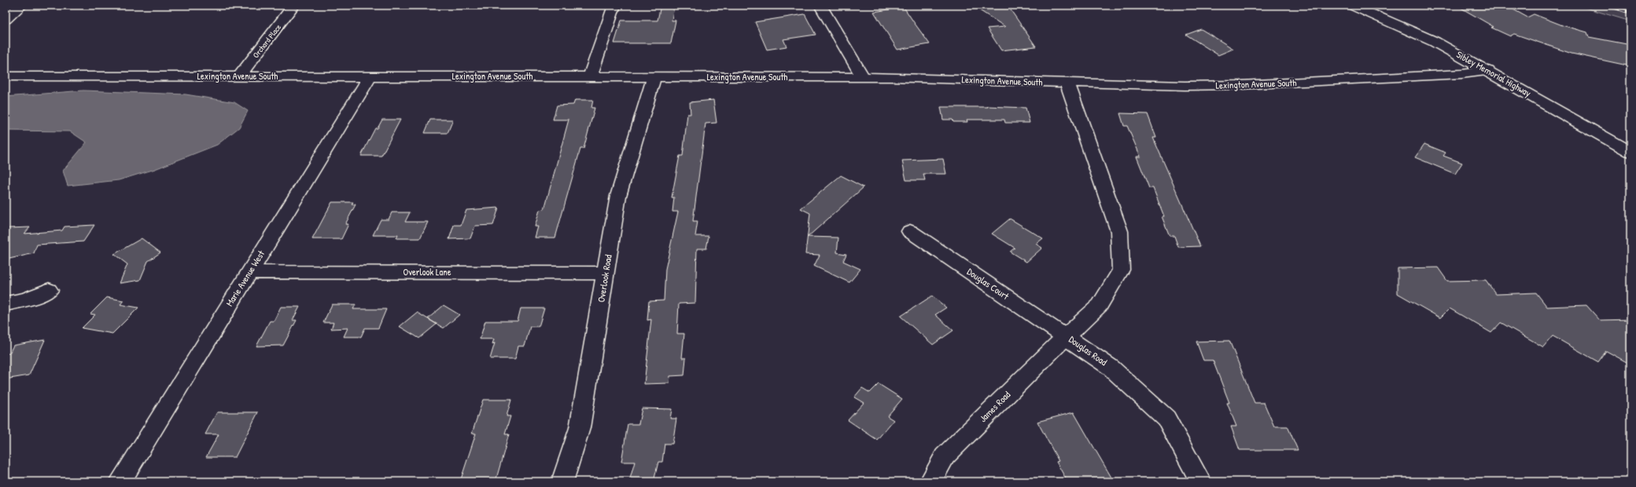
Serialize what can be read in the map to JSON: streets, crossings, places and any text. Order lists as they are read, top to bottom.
{
  "streets": {
    "street": [
      "Orchard Place",
      "Sibley Memorial Highway",
      "Lexington Avenue South",
      "Overlook Lane",
      "Marie Avenue West",
      "Overlook Road",
      "Douglas Court",
      "Douglas Road",
      "James Road"
    ]
  },
  "crossings": [
    ["Orchard Place", "Lexington Avenue South"],
    ["Sibley Memorial Highway", "Lexington Avenue South"],
    ["Lexington Avenue South", "Marie Avenue West"],
    ["Lexington Avenue South", "Overlook Road"],
    ["Lexington Avenue South", "Douglas Road"],
    ["Overlook Lane", "Marie Avenue West"],
    ["Overlook Lane", "Overlook Road"],
    ["Douglas Court", "Douglas Road"],
    ["Douglas Court", "James Road"],
    ["Douglas Road", "James Road"]
  ]
}
